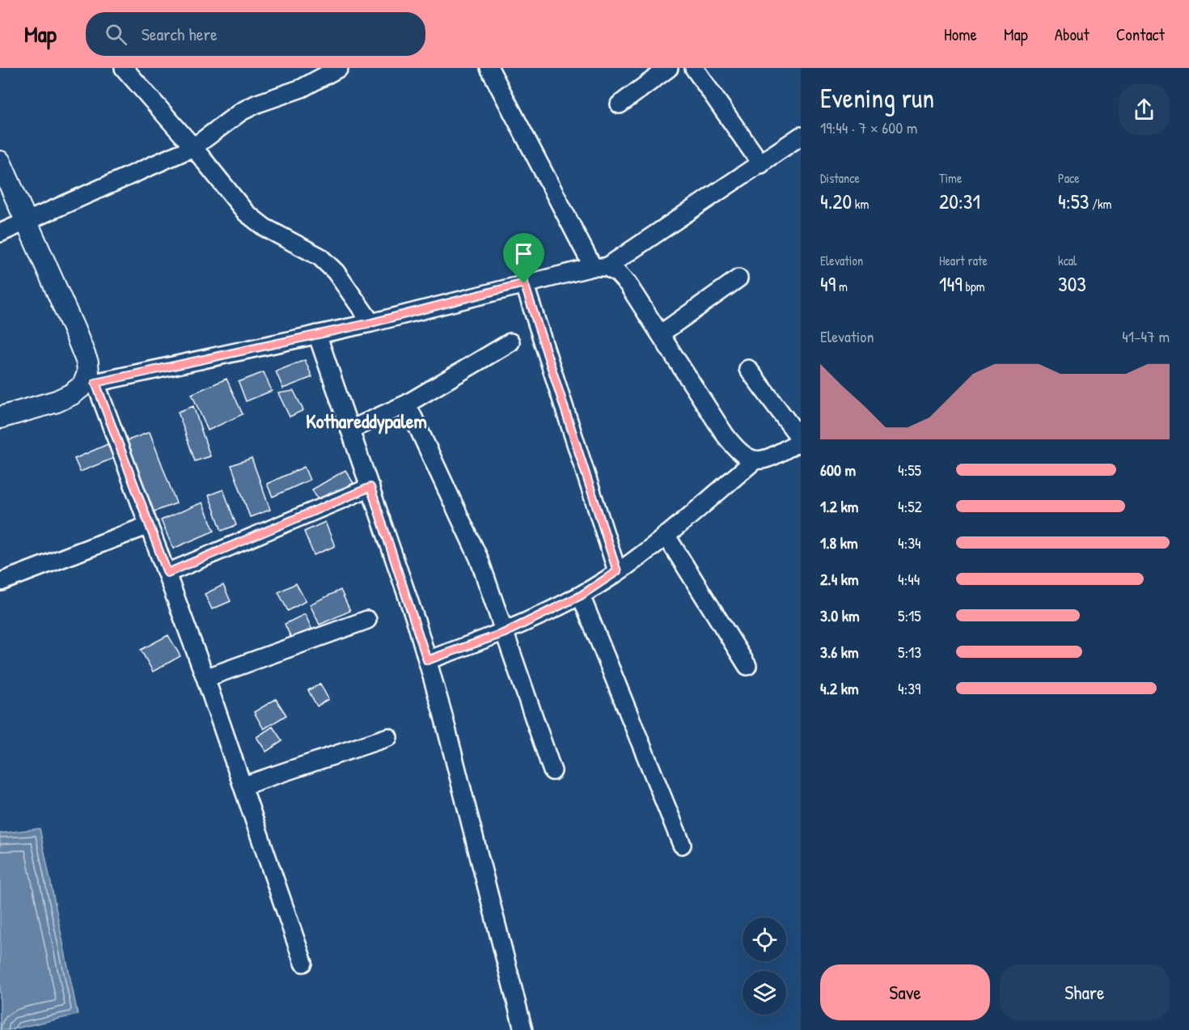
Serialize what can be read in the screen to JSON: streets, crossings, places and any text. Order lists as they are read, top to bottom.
{
  "districts": ["Kothareddypalem"],
  "page": {
    "header": "Map",
    "search": "Search here",
    "nav": [
      "Home",
      "Map",
      "About",
      "Contact"
    ],
    "heading": ["Evening run", "19:44 · 7 × 600 m"],
    "stats": [
      ["Distance", "4.20 km"],
      ["Time", "20:31"],
      ["Pace", "4:53 /km"],
      ["Elevation", "49 m"],
      ["Heart rate", "149 bpm"],
      ["kcal", "303"]
    ],
    "chart": ["Elevation", "41–47 m"],
    "list": [
      {
        "name": "600 m",
        "note": "4:55"
      },
      {
        "name": "1.2 km",
        "note": "4:52"
      },
      {
        "name": "1.8 km",
        "note": "4:34"
      },
      {
        "name": "2.4 km",
        "note": "4:44"
      },
      {
        "name": "3.0 km",
        "note": "5:15"
      },
      {
        "name": "3.6 km",
        "note": "5:13"
      },
      {
        "name": "4.2 km",
        "note": "4:39"
      }
    ],
    "buttons": ["Save", "Share"]
  }
}
